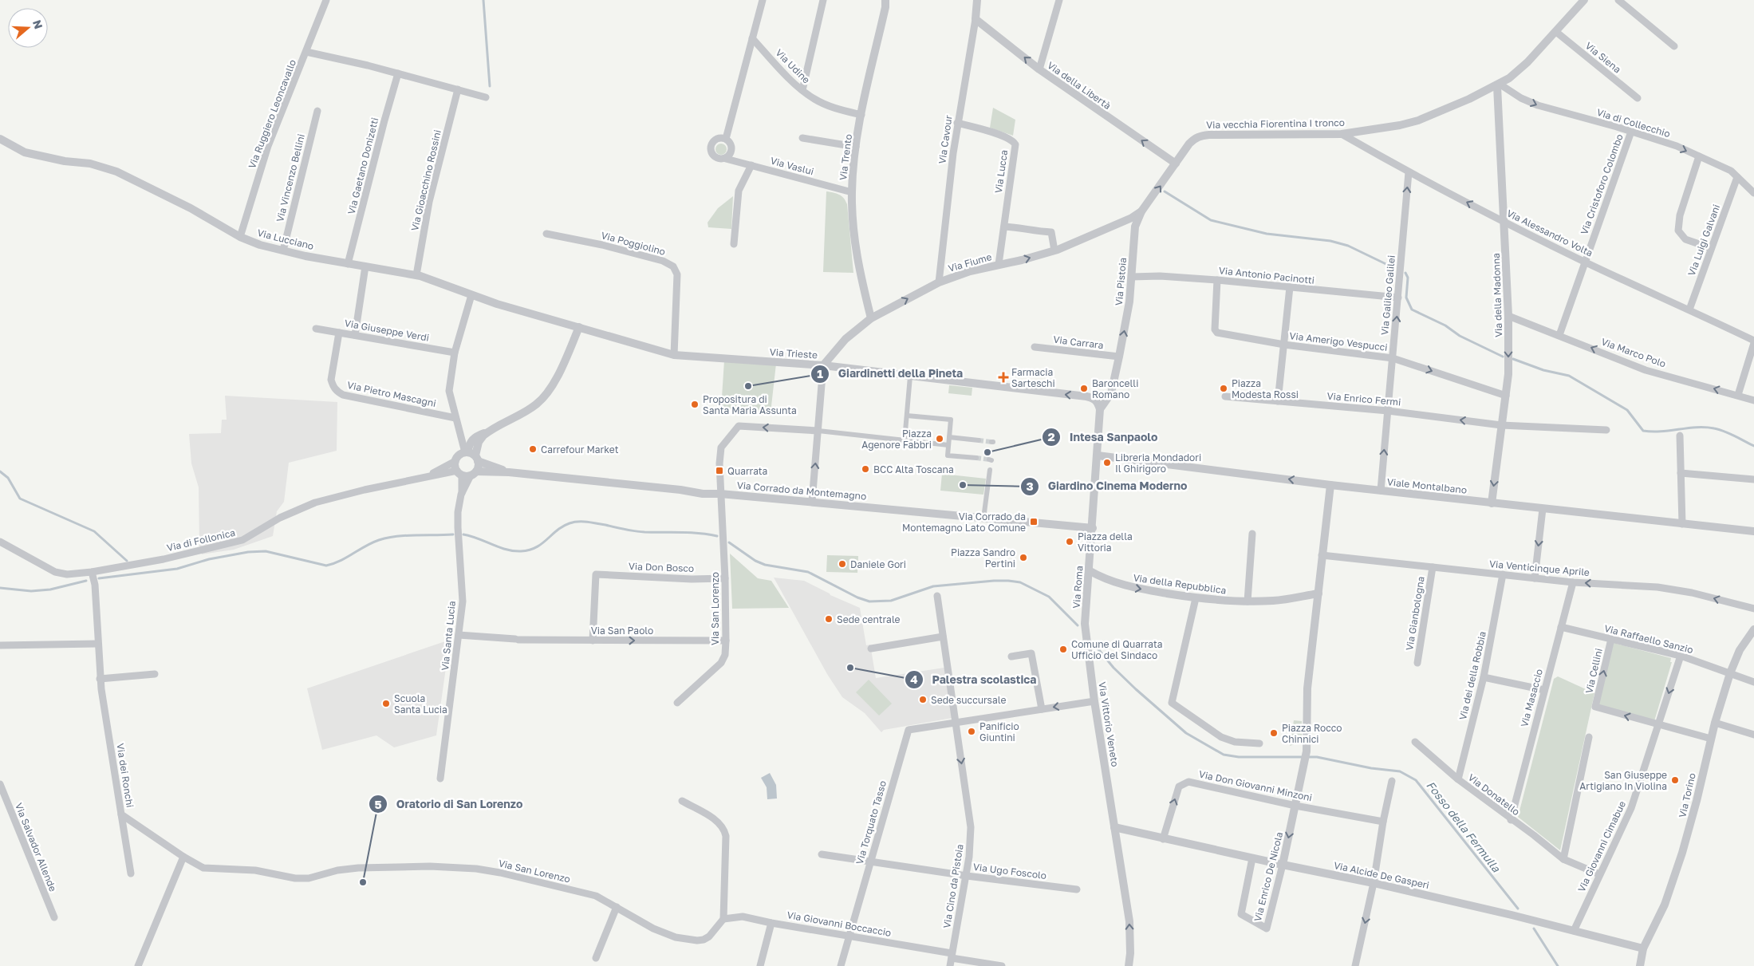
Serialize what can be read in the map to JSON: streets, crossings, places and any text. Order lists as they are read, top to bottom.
{
  "streets": {
    "street": [
      "Via Siena",
      "Via Udine",
      "Via della Libertà",
      "Via Ruggiero Leoncavallo",
      "Via di Collecchio",
      "Via vecchia Fiorentina I tronco",
      "Via Cavour",
      "Via Trento",
      "Via Gaetano Donizetti",
      "Via Vaslui",
      "Via Lucca",
      "Via Vincenzo Bellini",
      "Via Gioacchino Rossini",
      "Via Cristoforo Colombo",
      "Via Alessandro Volta",
      "Via Lucciano",
      "Via Luigi Galvani",
      "Via Poggiolino",
      "Via Fiume",
      "Via Antonio Pacinotti",
      "Via Pistoia",
      "Via Galileo Galilei",
      "Via della Madonna",
      "Via Giuseppe Verdi",
      "Via Amerigo Vespucci",
      "Via Carrara",
      "Via Marco Polo",
      "Via Trieste",
      "Via Pietro Mascagni",
      "Via Enrico Fermi",
      "Viale Montalbano",
      "Via Corrado da Montemagno",
      "Via di Follonica",
      "Via Don Bosco",
      "Via Venticinque Aprile",
      "Via della Repubblica",
      "Via Roma",
      "Via San Lorenzo",
      "Via Gianbologna",
      "Via San Paolo",
      "Via Santa Lucia",
      "Via Raffaello Sanzio",
      "Via Cellini",
      "Via dei della Robbia",
      "Via Masaccio",
      "Via Vittorio Veneto",
      "Via dei Ronchi",
      "Via Don Giovanni Minzoni",
      "Via Donatello",
      "Via Torino",
      "Via Torquato Tasso",
      "Via Giovanni Cimabue",
      "Via Salvador Allende",
      "Via Ugo Foscolo",
      "Via Alcide De Gasperi",
      "Via Enrico De Nicola",
      "Via Cino da Pistoia",
      "Via Giovanni Boccaccio"
    ]
  },
  "crossings": [
    ["Via Siena", "Via vecchia Fiorentina I tronco"],
    ["Via Udine", "Via Trento"],
    ["Via della Libertà", "Via vecchia Fiorentina I tronco"],
    ["Via della Libertà", "Via Cavour"],
    ["Via della Libertà", "Via Pistoia"],
    ["Via Ruggiero Leoncavallo", "Via Lucciano"],
    ["Via di Collecchio", "Via vecchia Fiorentina I tronco"],
    ["Via di Collecchio", "Via Cristoforo Colombo"],
    ["Via di Collecchio", "Via Luigi Galvani"],
    ["Via di Collecchio", "Via della Madonna"],
    ["Via vecchia Fiorentina I tronco", "Via Alessandro Volta"],
    ["Via vecchia Fiorentina I tronco", "Via Pistoia"],
    ["Via vecchia Fiorentina I tronco", "Via della Madonna"],
    ["Via Cavour", "Via Lucca"],
    ["Via Cavour", "Via Fiume"],
    ["Via Trento", "Via Vaslui"],
    ["Via Trento", "Via Fiume"],
    ["Via Gaetano Donizetti", "Via Lucciano"],
    ["Via Lucca", "Via Fiume"],
    ["Via Vincenzo Bellini", "Via Lucciano"],
    ["Via Gioacchino Rossini", "Via Lucciano"],
    ["Via Cristoforo Colombo", "Via Alessandro Volta"],
    ["Via Cristoforo Colombo", "Via Marco Polo"],
    ["Via Alessandro Volta", "Via Luigi Galvani"],
    ["Via Alessandro Volta", "Via Galileo Galilei"],
    ["Via Alessandro Volta", "Via della Madonna"],
    ["Via Lucciano", "Via Trieste"],
    ["Via Poggiolino", "Via Trieste"],
    ["Via Fiume", "Via Pistoia"],
    ["Via Fiume", "Via Trieste"],
    ["Via Antonio Pacinotti", "Via Pistoia"],
    ["Via Antonio Pacinotti", "Via Galileo Galilei"],
    ["Via Antonio Pacinotti", "Via Amerigo Vespucci"],
    ["Via Pistoia", "Via Carrara"],
    ["Via Pistoia", "Via Trieste"],
    ["Via Galileo Galilei", "Via Amerigo Vespucci"],
    ["Via Galileo Galilei", "Via Enrico Fermi"],
    ["Via Galileo Galilei", "Viale Montalbano"],
    ["Via della Madonna", "Via Amerigo Vespucci"],
    ["Via della Madonna", "Via Marco Polo"],
    ["Via della Madonna", "Via Enrico Fermi"],
    ["Via della Madonna", "Viale Montalbano"],
    ["Via Giuseppe Verdi", "Via Pietro Mascagni"],
    ["Viale Montalbano", "Via Roma"],
    ["Via Corrado da Montemagno", "Via di Follonica"],
    ["Via Corrado da Montemagno", "Via Roma"],
    ["Via Corrado da Montemagno", "Via San Lorenzo"],
    ["Via Corrado da Montemagno", "Via Santa Lucia"],
    ["Via di Follonica", "Via Santa Lucia"],
    ["Via di Follonica", "Via dei Ronchi"],
    ["Via Don Bosco", "Via San Lorenzo"],
    ["Via Don Bosco", "Via San Paolo"],
    ["Via Venticinque Aprile", "Via Gianbologna"],
    ["Via Venticinque Aprile", "Via dei della Robbia"],
    ["Via Venticinque Aprile", "Via Masaccio"],
    ["Via della Repubblica", "Via Roma"],
    ["Via della Repubblica", "Via Enrico De Nicola"],
    ["Via Roma", "Via Vittorio Veneto"],
    ["Via San Lorenzo", "Via San Paolo"],
    ["Via San Lorenzo", "Via dei Ronchi"],
    ["Via San Lorenzo", "Via Giovanni Boccaccio"],
    ["Via San Paolo", "Via Santa Lucia"],
    ["Via Raffaello Sanzio", "Via Cellini"],
    ["Via Raffaello Sanzio", "Via Masaccio"],
    ["Via Raffaello Sanzio", "Via Torino"],
    ["Via Raffaello Sanzio", "Via Giovanni Cimabue"],
    ["Via Cellini", "Via Giovanni Cimabue"],
    ["Via dei della Robbia", "Via Donatello"],
    ["Via Masaccio", "Via Donatello"],
    ["Via Vittorio Veneto", "Via Alcide De Gasperi"],
    ["Via Don Giovanni Minzoni", "Via Alcide De Gasperi"],
    ["Via Don Giovanni Minzoni", "Via Enrico De Nicola"],
    ["Via Donatello", "Via Giovanni Cimabue"],
    ["Via Torino", "Via Alcide De Gasperi"],
    ["Via Torquato Tasso", "Via Ugo Foscolo"],
    ["Via Torquato Tasso", "Via Cino da Pistoia"],
    ["Via Torquato Tasso", "Via Giovanni Boccaccio"],
    ["Via Giovanni Cimabue", "Via Alcide De Gasperi"],
    ["Via Ugo Foscolo", "Via Cino da Pistoia"],
    ["Via Alcide De Gasperi", "Via Enrico De Nicola"],
    ["Via Cino da Pistoia", "Via Giovanni Boccaccio"]
  ],
  "one_way": [
    "Via della Libertà",
    "Via di Collecchio",
    "Via Fiume",
    "Via Pistoia",
    "Via Galileo Galilei",
    "Via della Madonna",
    "Via Marco Polo",
    "Viale Montalbano",
    "Via Venticinque Aprile",
    "Via della Repubblica",
    "Via San Paolo",
    "Via Vittorio Veneto",
    "Via Cino da Pistoia"
  ],
  "water": ["Fosso della Fermulla"],
  "places": {
    "health": ["Farmacia Sarteschi"],
    "other": [
      "Giardinetti della Pineta",
      "Baroncelli Romano",
      "Piazza Modesta Rossi",
      "Propositura di Santa Maria Assunta",
      "Piazza Agenore Fabbri",
      "Carrefour Market",
      "Intesa Sanpaolo",
      "Libreria Mondadori Il Ghirigoro",
      "BCC Alta Toscana",
      "Giardino Cinema Moderno",
      "Piazza della Vittoria",
      "Piazza Sandro Pertini",
      "Daniele Gori",
      "Sede centrale",
      "Comune di Quarrata Ufficio del Sindaco",
      "Palestra scolastica",
      "Sede succursale",
      "Scuola Santa Lucia",
      "Panificio Giuntini",
      "Piazza Rocco Chinnici",
      "San Giuseppe Artigiano In Violina",
      "Oratorio di San Lorenzo"
    ],
    "transit": ["Quarrata", "Via Corrado da Montemagno Lato Comune"]
  },
  "north": "right"
}
